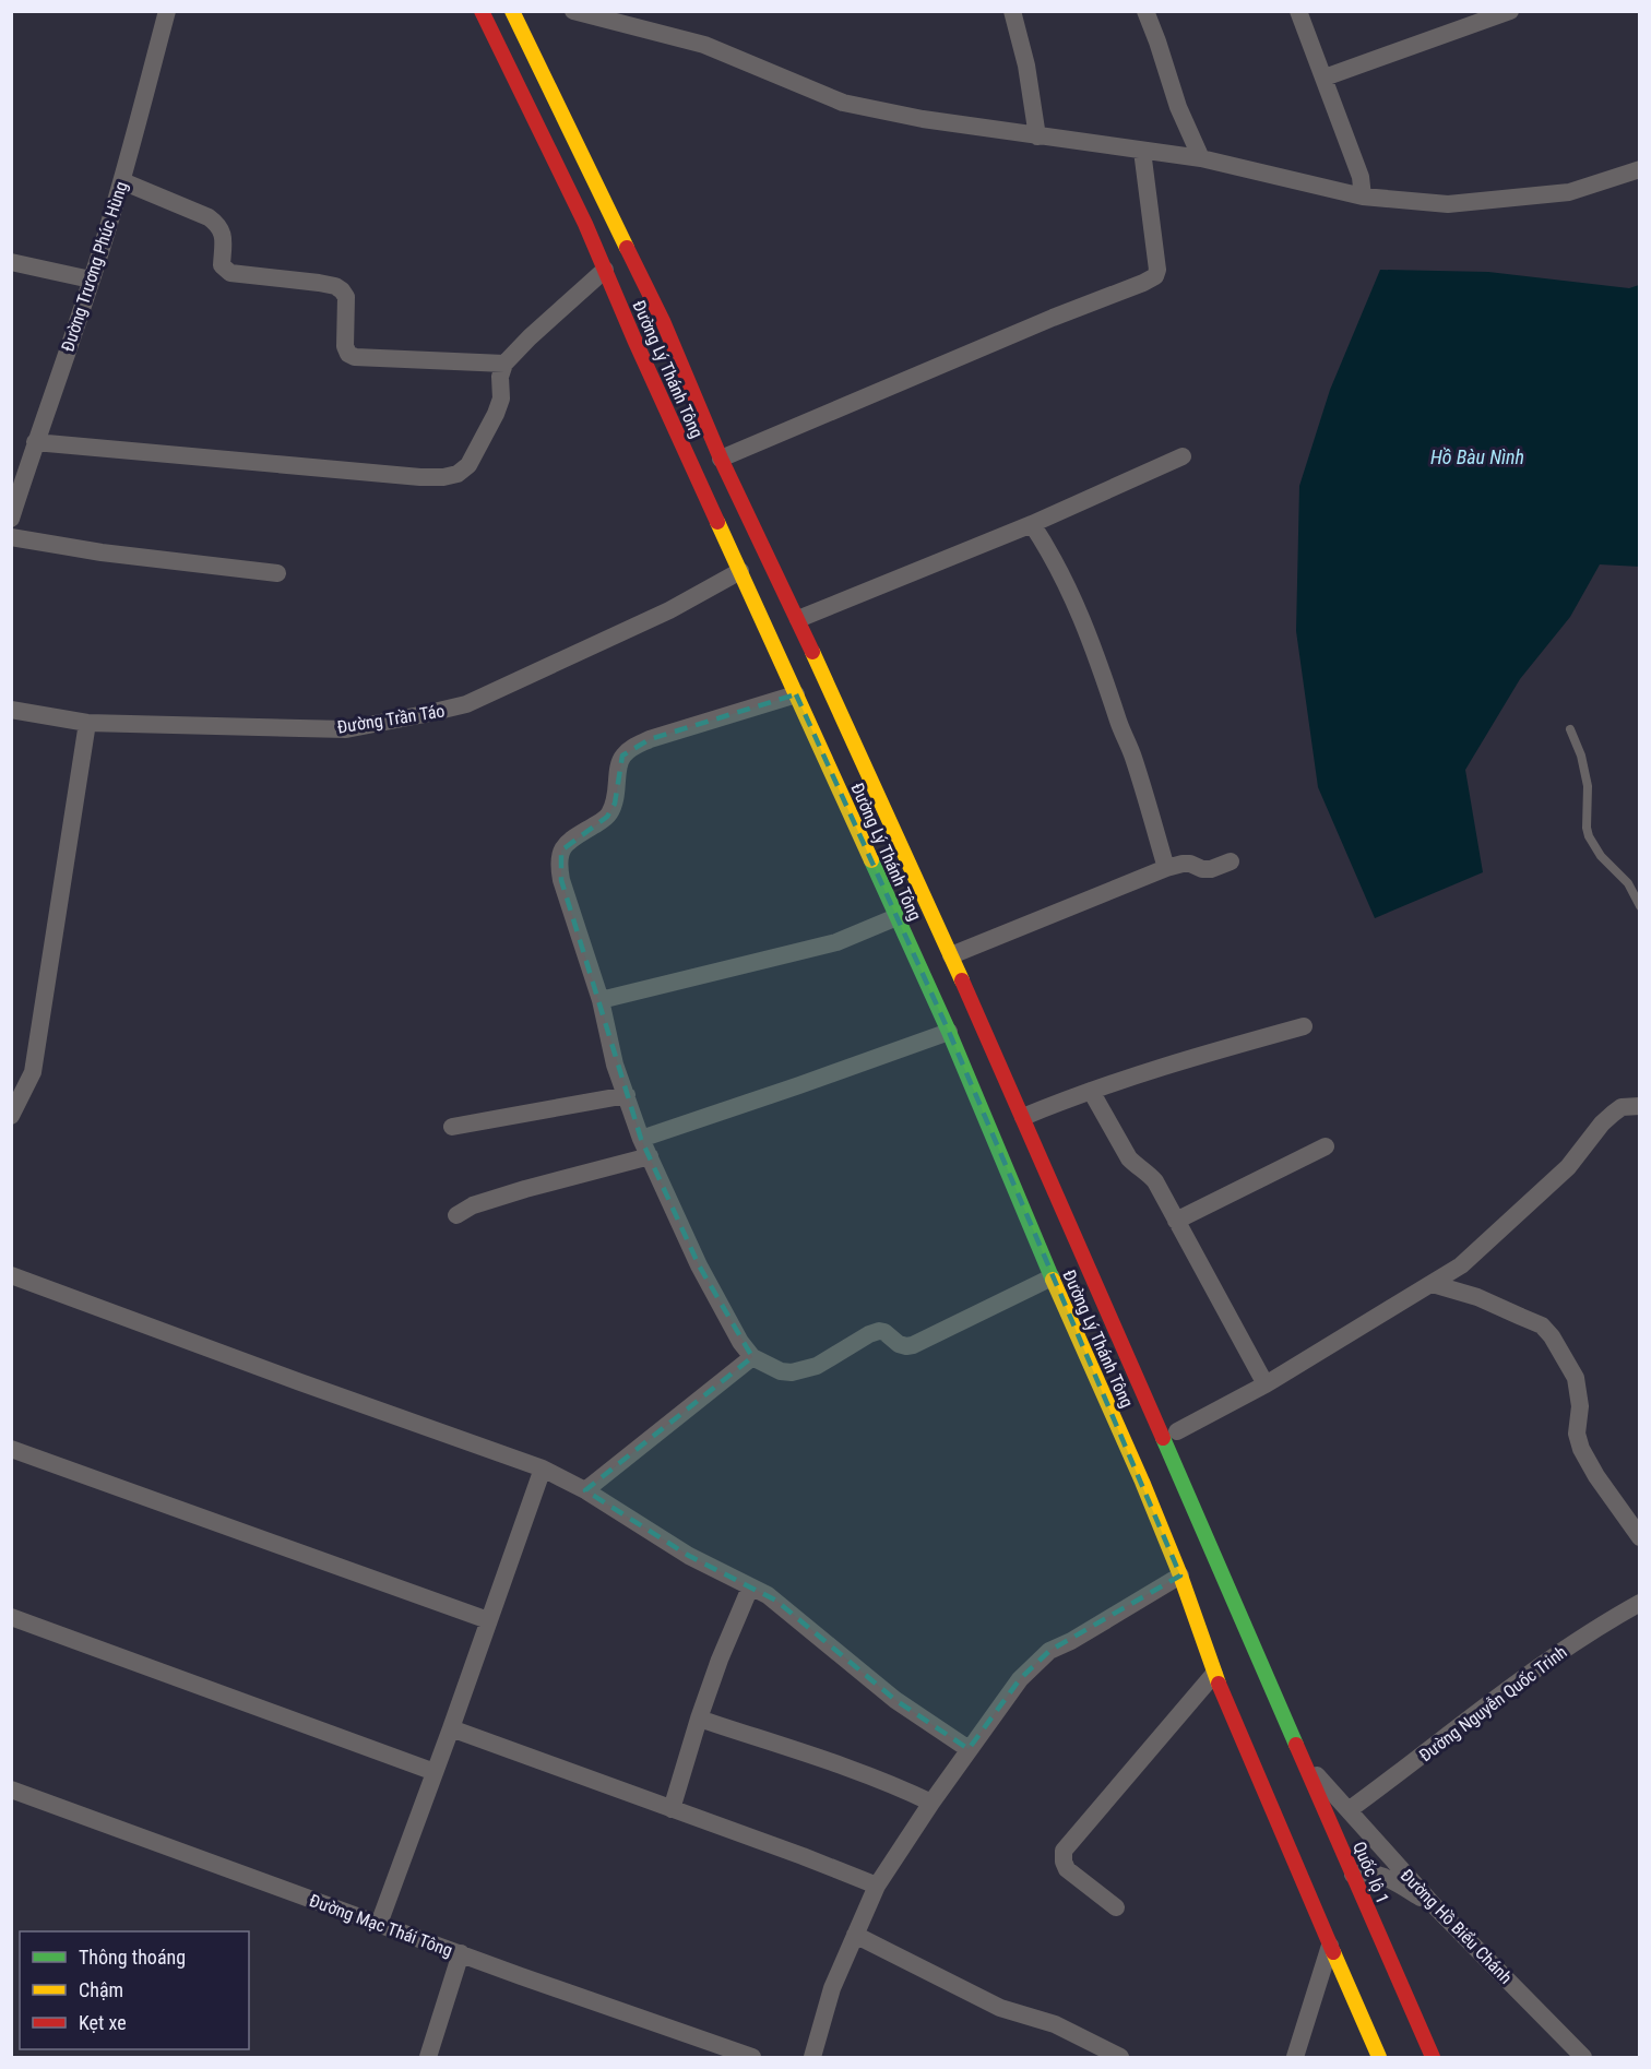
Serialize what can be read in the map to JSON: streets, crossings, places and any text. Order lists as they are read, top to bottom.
{
  "streets": {
    "main road": ["Đường Lý Thánh Tông", "Quốc lộ 1"],
    "street": [
      "Đường Trương Phúc Hùng",
      "Đường Trần Táo",
      "Đường Nguyễn Quốc Trinh",
      "Đường Mạc Thái Tông",
      "Đường Hồ Biểu Chánh"
    ]
  },
  "crossings": [
    ["Đường Lý Thánh Tông", "Đường Trần Táo"],
    ["Đường Lý Thánh Tông", "Quốc lộ 1"],
    ["Đường Nguyễn Quốc Trinh", "Đường Hồ Biểu Chánh"],
    ["Quốc lộ 1", "Đường Hồ Biểu Chánh"]
  ],
  "water": ["Hồ Bàu Nình"],
  "legend": ["Thông thoáng", "Chậm", "Kẹt xe"]
}
